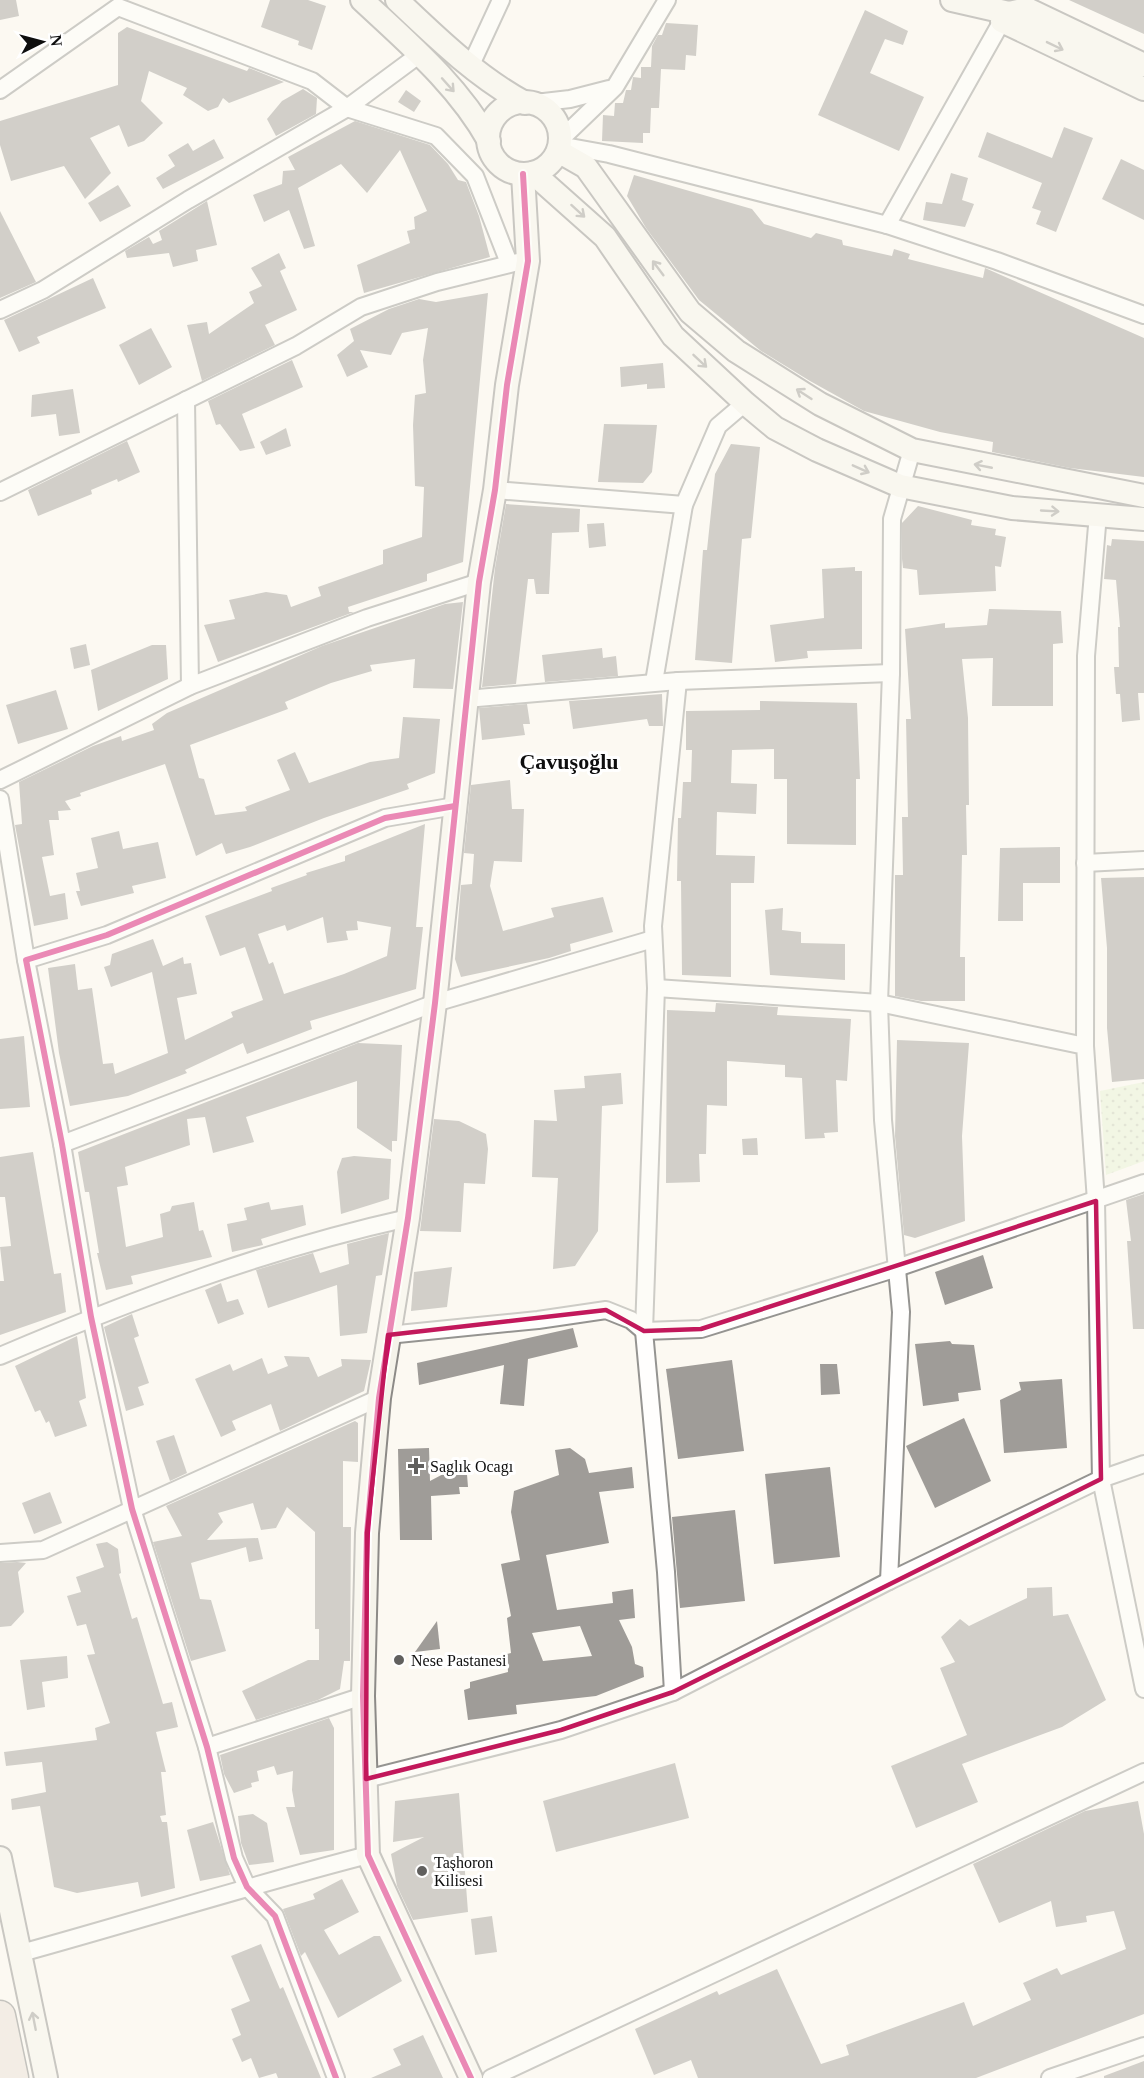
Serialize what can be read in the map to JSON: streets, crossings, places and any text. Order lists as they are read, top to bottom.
{
  "districts": ["Çavuşoğlu"],
  "places": {
    "health": ["Saglık Ocagı"],
    "other": ["Nese Pastanesi", "Taşhoron Kilisesi"]
  },
  "north": "right"
}
